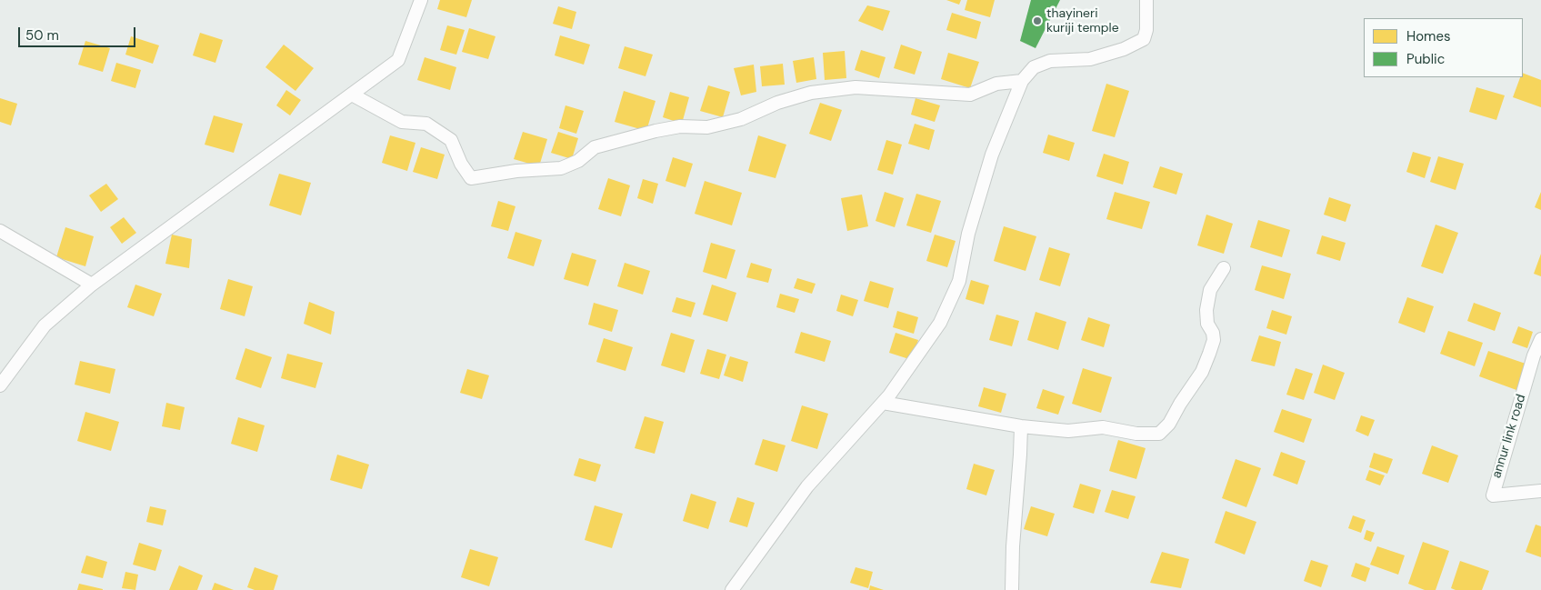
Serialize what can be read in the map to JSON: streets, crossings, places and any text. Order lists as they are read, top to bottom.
{
  "streets": {
    "street": ["annur link road"]
  },
  "places": ["thayineri kuriji temple"],
  "legend": ["Homes", "Public"],
  "scale_bar": "50 m"
}
